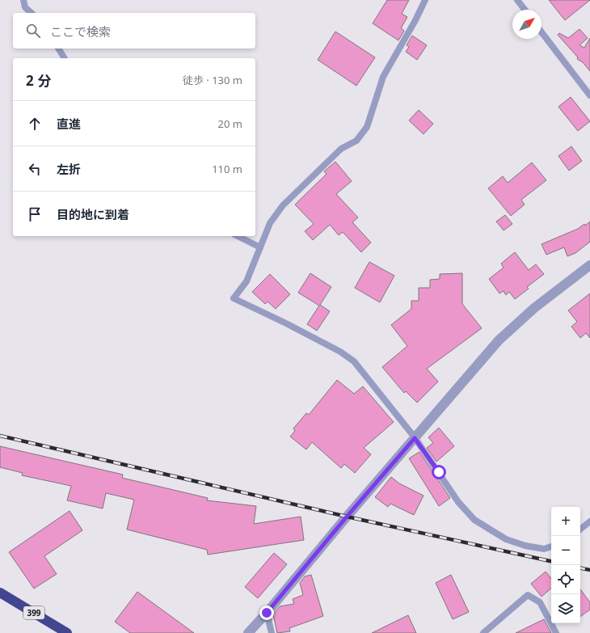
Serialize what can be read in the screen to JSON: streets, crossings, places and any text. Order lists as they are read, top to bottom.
{
  "streets": {
    "highway": ["399"]
  },
  "north": "top right",
  "page": {
    "search": "ここで検索",
    "heading": ["2 分", "徒歩 · 130 m"],
    "list": [
      ["直進", "20 m"],
      ["左折", "110 m"],
      "目的地に到着"
    ],
    "map_buttons": ["+", "−"]
  }
}
